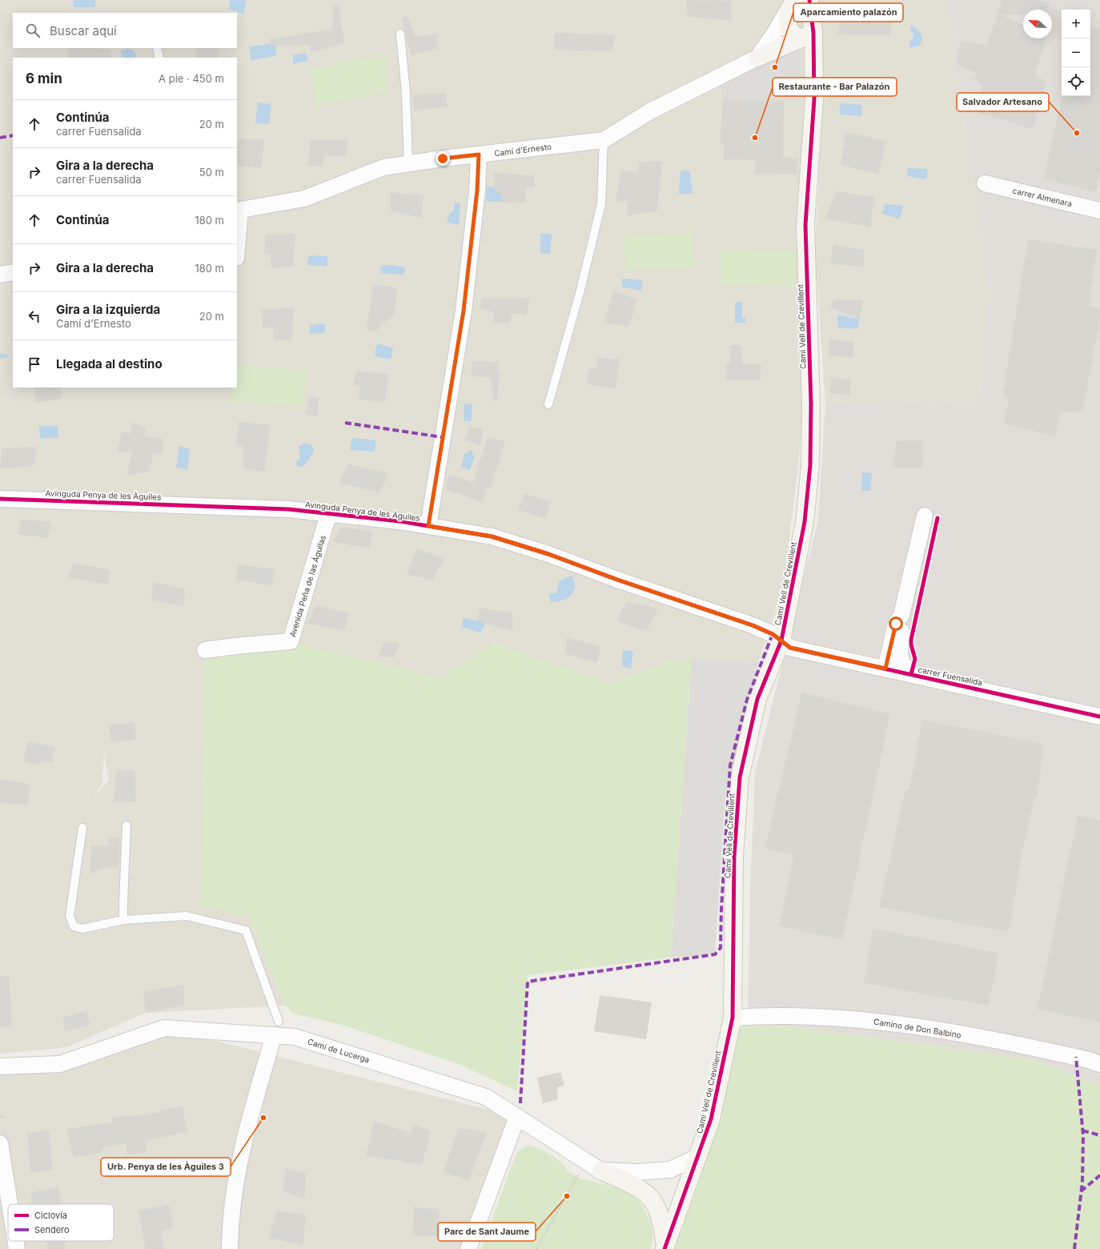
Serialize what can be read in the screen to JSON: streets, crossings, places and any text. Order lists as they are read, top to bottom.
{
  "streets": {
    "street": [
      "Camí d'Ernesto",
      "carrer Almenara",
      "Camí Vell de Crevillent",
      "Avinguda Penya de les Àguiles",
      "Avenida Peña de las Águilas",
      "carrer Fuensalida",
      "Camino de Don Balbino",
      "Camí de Lucerga"
    ]
  },
  "crossings": [
    ["Camí Vell de Crevillent", "Avinguda Penya de les Àguiles"],
    ["Camí Vell de Crevillent", "carrer Fuensalida"],
    ["Camí Vell de Crevillent", "Camino de Don Balbino"],
    ["Avinguda Penya de les Àguiles", "Avenida Peña de las Águilas"],
    ["Avinguda Penya de les Àguiles", "carrer Fuensalida"]
  ],
  "places": [
    "Aparcamiento palazón",
    "Salvador Artesano",
    "Restaurante - Bar Palazón",
    "Urb. Penya de les Àguiles 3",
    "Parc de Sant Jaume"
  ],
  "legend": ["Ciclovía", "Sendero"],
  "north": "top left",
  "page": {
    "map_buttons": ["+", "−"],
    "search": "Buscar aquí",
    "heading": ["6 min", "A pie · 450 m"],
    "list": [
      ["Continúa", "carrer Fuensalida", "20 m"],
      ["Gira a la derecha", "carrer Fuensalida", "50 m"],
      ["Continúa", "180 m"],
      ["Gira a la derecha", "180 m"],
      ["Gira a la izquierda", "Camí d'Ernesto", "20 m"],
      "Llegada al destino"
    ]
  }
}
